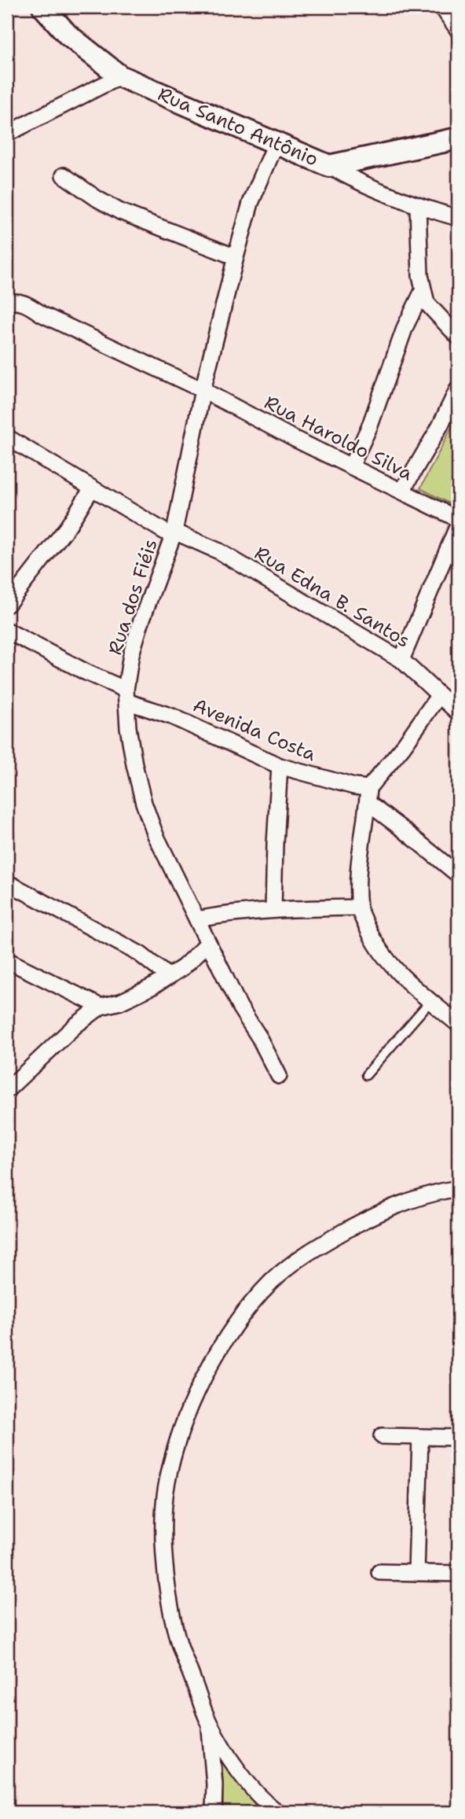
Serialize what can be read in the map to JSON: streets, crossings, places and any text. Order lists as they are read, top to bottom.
{
  "streets": {
    "street": [
      "Rua Santo Antônio",
      "Rua Haroldo Silva",
      "Rua dos Fiéis",
      "Rua Edna B. Santos",
      "Avenida Costa"
    ]
  },
  "crossings": [
    ["Rua Santo Antônio", "Rua dos Fiéis"],
    ["Rua Haroldo Silva", "Rua dos Fiéis"],
    ["Rua dos Fiéis", "Rua Edna B. Santos"],
    ["Rua dos Fiéis", "Avenida Costa"]
  ]
}
